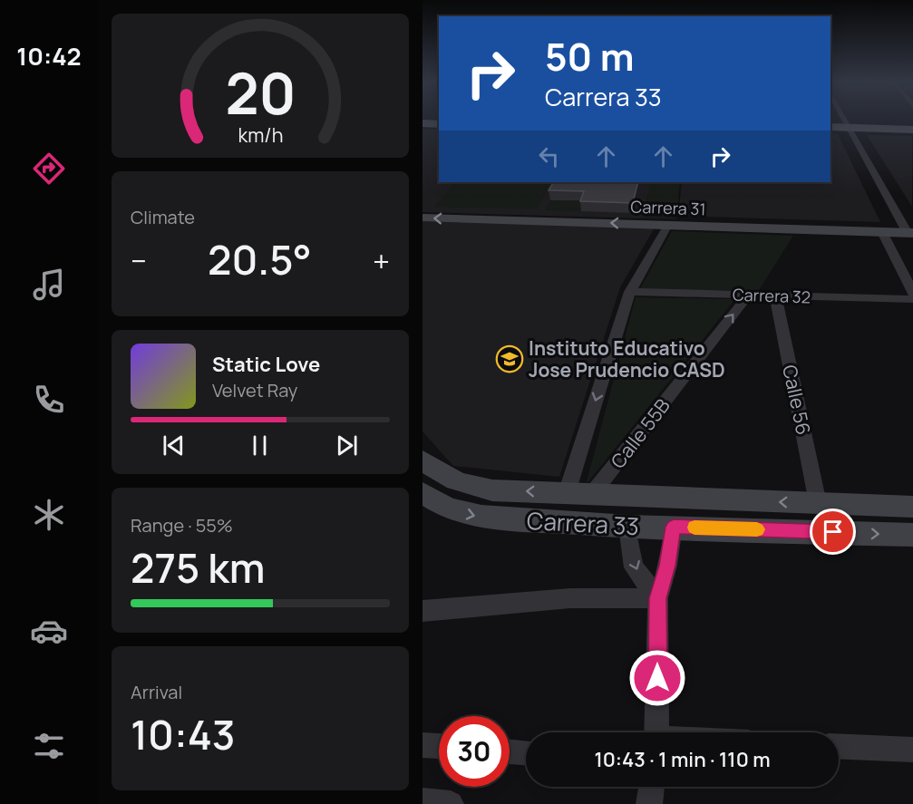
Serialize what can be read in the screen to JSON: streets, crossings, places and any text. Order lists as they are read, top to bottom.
{
  "streets": {
    "main road": ["Carrera 31", "Carrera 33"],
    "street": ["Carrera 32", "Calle 56", "Calle 55B"]
  },
  "crossings": [
    ["Carrera 32", "Calle 56"],
    ["Carrera 32", "Calle 55B"],
    ["Calle 56", "Carrera 33"],
    ["Calle 55B", "Carrera 33"]
  ],
  "one_way": ["Carrera 31"],
  "places": {
    "school or university": ["Instituto Educativo Jose Prudencio CASD"]
  },
  "page": {
    "tabs": "10:42",
    "turn": ["50 m", "Carrera 33"],
    "tile": [
      "Climate",
      ["Range · 55%", "275 km"],
      ["Arrival", "10:43"]
    ],
    "heat": ["−", "20.5°", "+"],
    "song": ["Static Love", "Velvet Ray"],
    "limit": "30",
    "trip": "10:43 · 1 min · 110 m",
    "gauge": ["20", "km/h"]
  }
}
